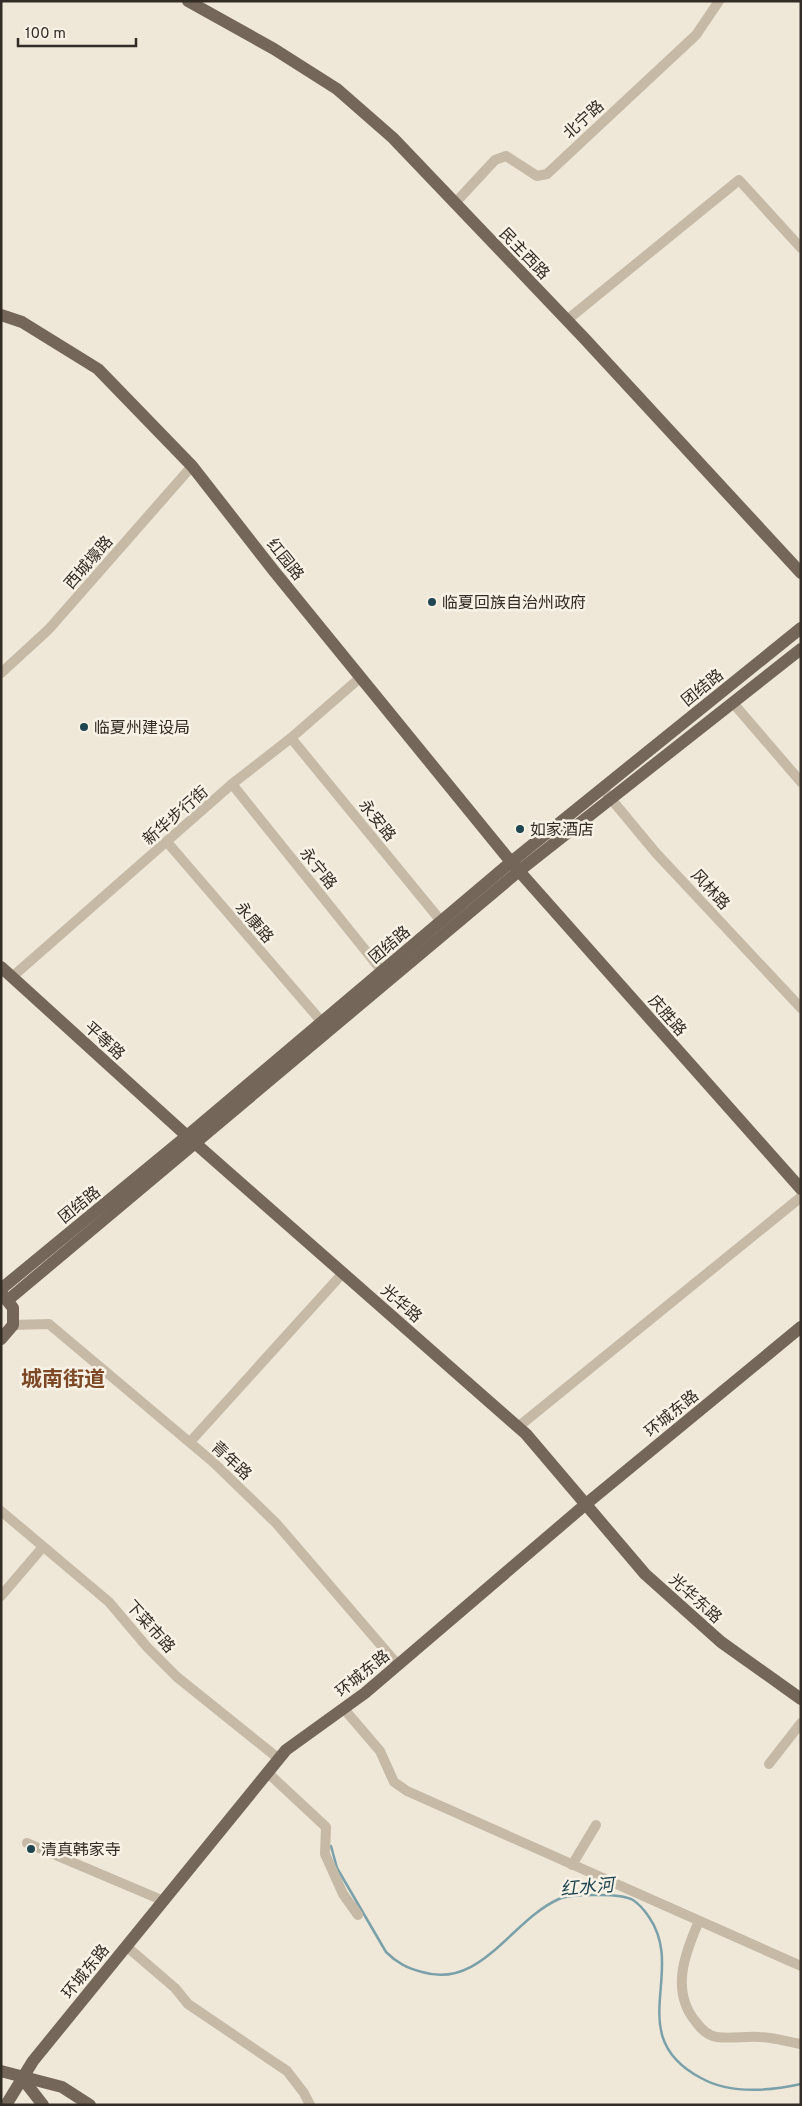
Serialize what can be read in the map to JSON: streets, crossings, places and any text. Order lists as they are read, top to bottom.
{
  "streets": {
    "main road": [
      "民主西路",
      "红园路",
      "团结路",
      "庆胜路",
      "平等路",
      "光华路",
      "环城东路",
      "光华东路"
    ],
    "street": [
      "北宁路",
      "西城壕路",
      "新华步行街",
      "永安路",
      "永宁路",
      "风林路",
      "永康路",
      "青年路",
      "下菜市路"
    ]
  },
  "crossings": [
    ["北宁路", "民主西路"],
    ["红园路", "西城壕路"],
    ["红园路", "团结路"],
    ["红园路", "新华步行街"],
    ["红园路", "庆胜路"],
    ["团结路", "永安路"],
    ["团结路", "永宁路"],
    ["团结路", "风林路"],
    ["团结路", "永康路"],
    ["团结路", "庆胜路"],
    ["团结路", "平等路"],
    ["团结路", "光华路"],
    ["新华步行街", "永安路"],
    ["新华步行街", "永宁路"],
    ["新华步行街", "永康路"],
    ["新华步行街", "平等路"],
    ["平等路", "光华路"],
    ["光华路", "环城东路"],
    ["光华路", "光华东路"],
    ["环城东路", "青年路"],
    ["环城东路", "光华东路"],
    ["环城东路", "下菜市路"]
  ],
  "districts": ["城南街道"],
  "water": ["红水河"],
  "places": [
    "临夏回族自治州政府",
    "临夏州建设局",
    "如家酒店",
    "清真韩家寺"
  ],
  "scale_bar": "100 m"
}
